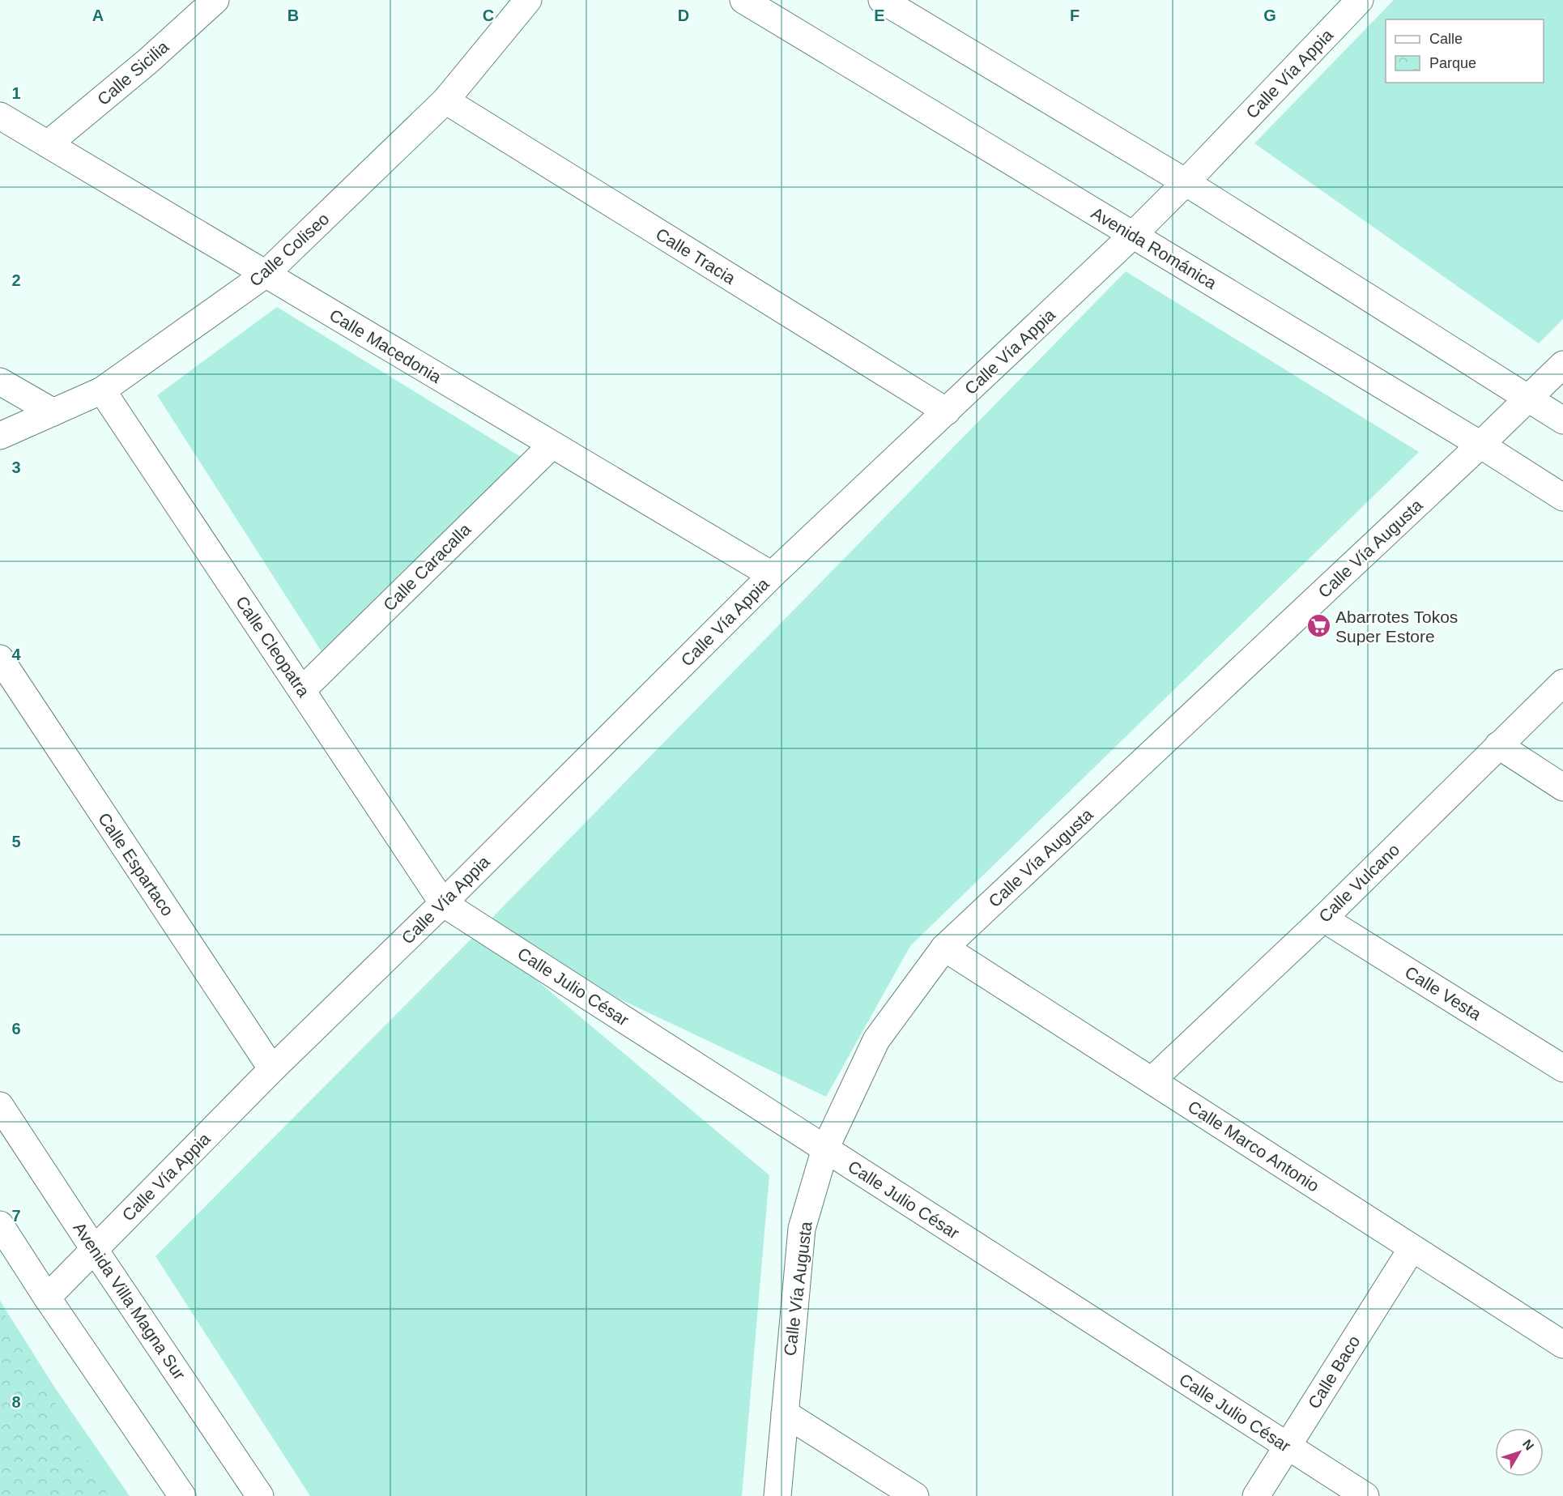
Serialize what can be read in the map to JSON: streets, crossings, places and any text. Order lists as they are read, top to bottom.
{
  "streets": {
    "street": [
      "Calle Sicilia",
      "Calle Vía Appia",
      "Avenida Románica",
      "Calle Coliseo",
      "Calle Tracia",
      "Calle Macedonia",
      "Calle Vía Augusta",
      "Calle Caracalla",
      "Calle Cleopatra",
      "Calle Espartaco",
      "Calle Vulcano",
      "Calle Julio César",
      "Calle Vesta",
      "Calle Marco Antonio",
      "Avenida Villa Magna Sur",
      "Calle Baco"
    ]
  },
  "crossings": [
    ["Calle Sicilia", "Calle Macedonia"],
    ["Calle Vía Appia", "Avenida Románica"],
    ["Calle Vía Appia", "Calle Tracia"],
    ["Calle Vía Appia", "Calle Macedonia"],
    ["Calle Vía Appia", "Calle Cleopatra"],
    ["Calle Vía Appia", "Calle Espartaco"],
    ["Calle Vía Appia", "Calle Julio César"],
    ["Calle Vía Appia", "Avenida Villa Magna Sur"],
    ["Avenida Románica", "Calle Vía Augusta"],
    ["Calle Coliseo", "Calle Tracia"],
    ["Calle Coliseo", "Calle Macedonia"],
    ["Calle Coliseo", "Calle Cleopatra"],
    ["Calle Macedonia", "Calle Caracalla"],
    ["Calle Vía Augusta", "Calle Julio César"],
    ["Calle Vía Augusta", "Calle Marco Antonio"],
    ["Calle Caracalla", "Calle Cleopatra"],
    ["Calle Cleopatra", "Calle Julio César"],
    ["Calle Vulcano", "Calle Vesta"],
    ["Calle Vulcano", "Calle Marco Antonio"],
    ["Calle Julio César", "Calle Baco"],
    ["Calle Marco Antonio", "Calle Baco"]
  ],
  "places": {
    "supermarket": ["Abarrotes Tokos Super Estore"]
  },
  "legend": ["Calle", "Parque"],
  "north": "top right",
  "grid": {
    "columns": [
      "A",
      "B",
      "C",
      "D",
      "E",
      "F",
      "G"
    ],
    "rows": [
      "1",
      "2",
      "3",
      "4",
      "5",
      "6",
      "7",
      "8"
    ]
  }
}
